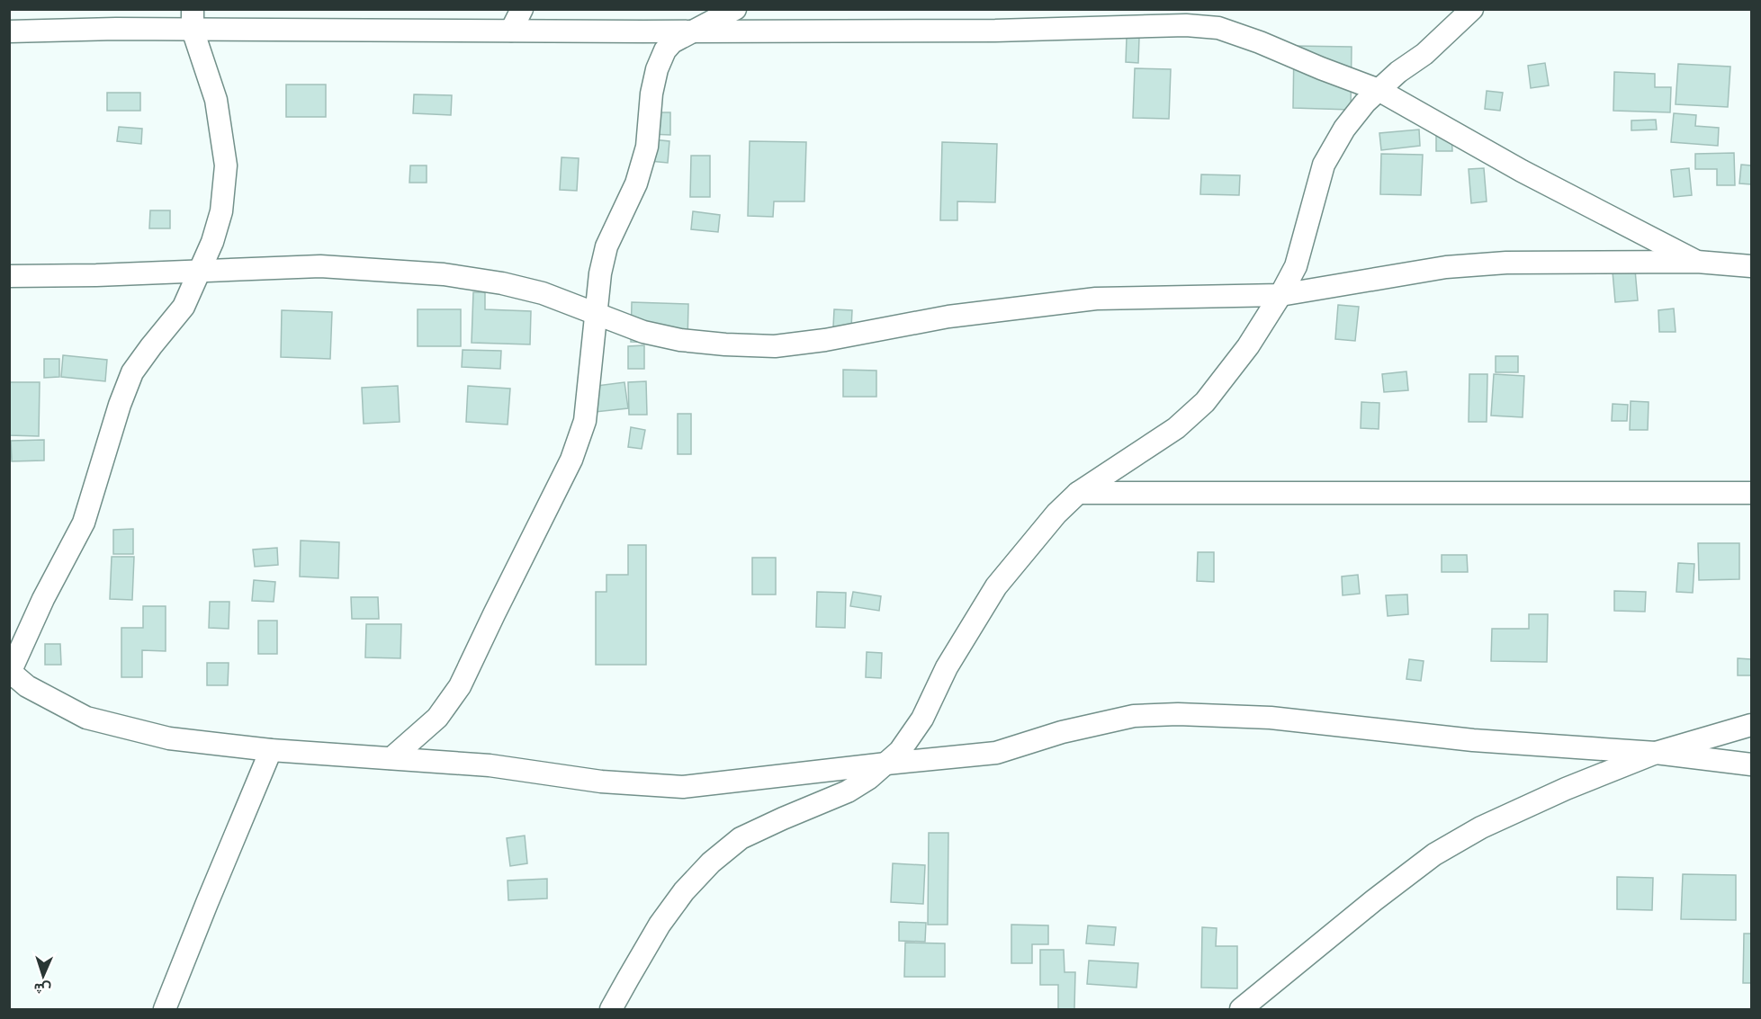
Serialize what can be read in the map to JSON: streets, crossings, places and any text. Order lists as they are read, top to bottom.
{
  "north": "bottom"
}
